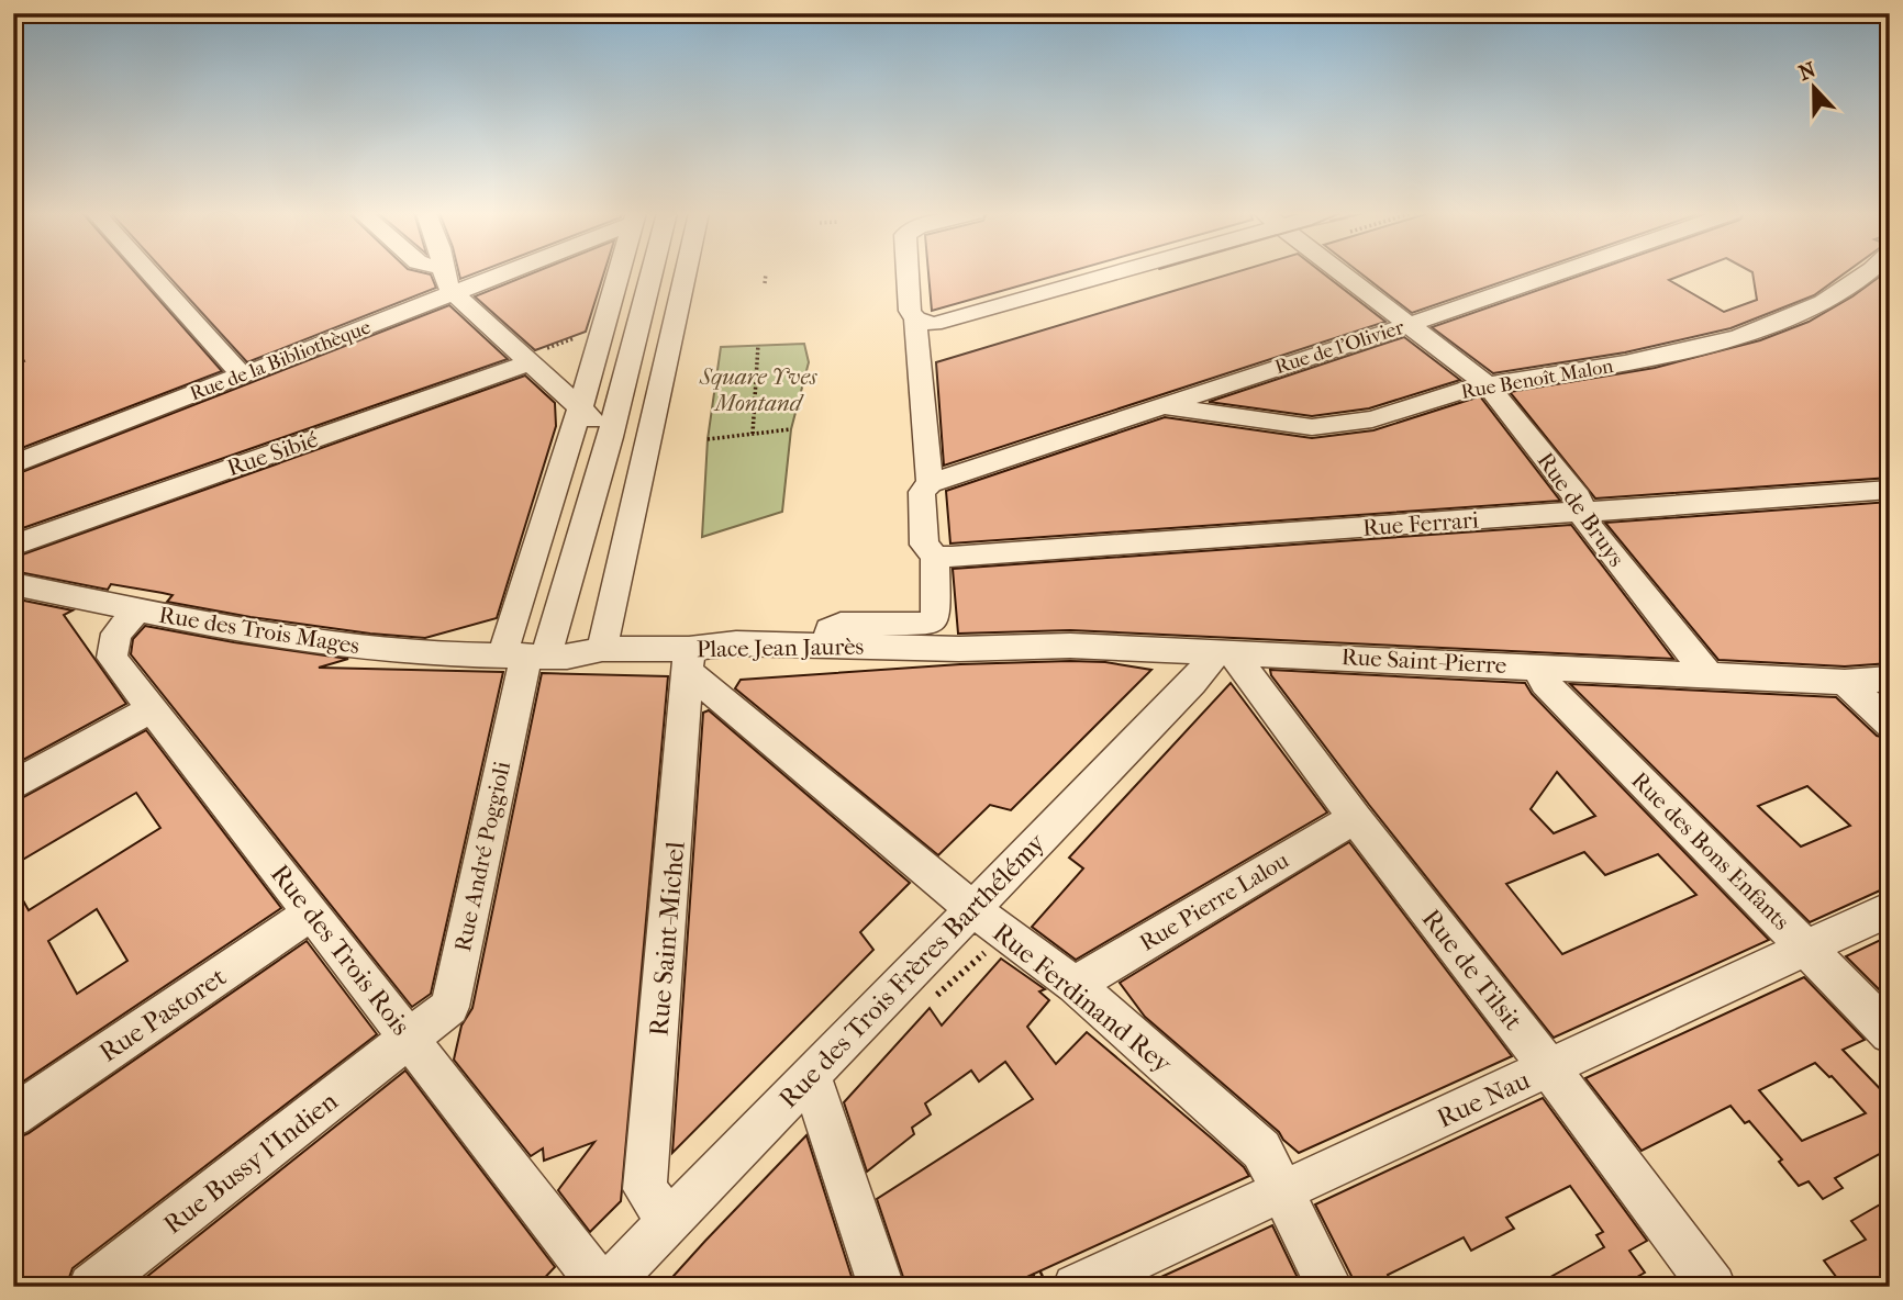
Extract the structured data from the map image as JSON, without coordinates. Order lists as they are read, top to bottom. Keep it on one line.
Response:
{"streets":{"street":["Rue de l'Olivier","Rue de la Bibliothèque","Rue Benoît Malon","Rue Sibié","Rue de Bruys","Rue Ferrari","Rue des Trois Mages","Place Jean Jaurès","Rue Saint-Pierre","Rue des Bons Enfants","Rue André Poggioli","Rue Pierre Lalou","Rue Saint-Michel","Rue des Trois Rois","Rue de Tilsit","Rue des Trois Frères Barthélémy","Rue Ferdinand Rey","Rue Pastoret","Rue Nau","Rue Bussy l'Indien"]},"crossings":[["Rue de l'Olivier","Rue Benoît Malon"],["Rue de l'Olivier","Rue de Bruys"],["Rue Benoît Malon","Rue de Bruys"],["Rue de Bruys","Rue Ferrari"],["Rue de Bruys","Rue Saint-Pierre"],["Rue des Trois Mages","Place Jean Jaurès"],["Rue des Trois Mages","Rue André Poggioli"],["Rue des Trois Mages","Rue des Trois Rois"],["Place Jean Jaurès","Rue Saint-Pierre"],["Place Jean Jaurès","Rue André Poggioli"],["Place Jean Jaurès","Rue Saint-Michel"],["Place Jean Jaurès","Rue Ferdinand Rey"],["Rue Saint-Pierre","Rue des Bons Enfants"],["Rue Saint-Pierre","Rue de Tilsit"],["Rue Saint-Pierre","Rue des Trois Frères Barthélémy"],["Rue des Bons Enfants","Rue Nau"],["Rue André Poggioli","Rue des Trois Rois"],["Rue André Poggioli","Rue Bussy l'Indien"],["Rue Pierre Lalou","Rue de Tilsit"],["Rue Pierre Lalou","Rue Ferdinand Rey"],["Rue Saint-Michel","Rue des Trois Frères Barthélémy"],["Rue Saint-Michel","Rue Ferdinand Rey"],["Rue des Trois Rois","Rue des Trois Frères Barthélémy"],["Rue des Trois Rois","Rue Pastoret"],["Rue des Trois Rois","Rue Bussy l'Indien"],["Rue de Tilsit","Rue des Trois Frères Barthélémy"],["Rue de Tilsit","Rue Nau"],["Rue des Trois Frères Barthélémy","Rue Ferdinand Rey"],["Rue Ferdinand Rey","Rue Nau"]],"parks":["Square Yves Montand"],"north":"top"}
